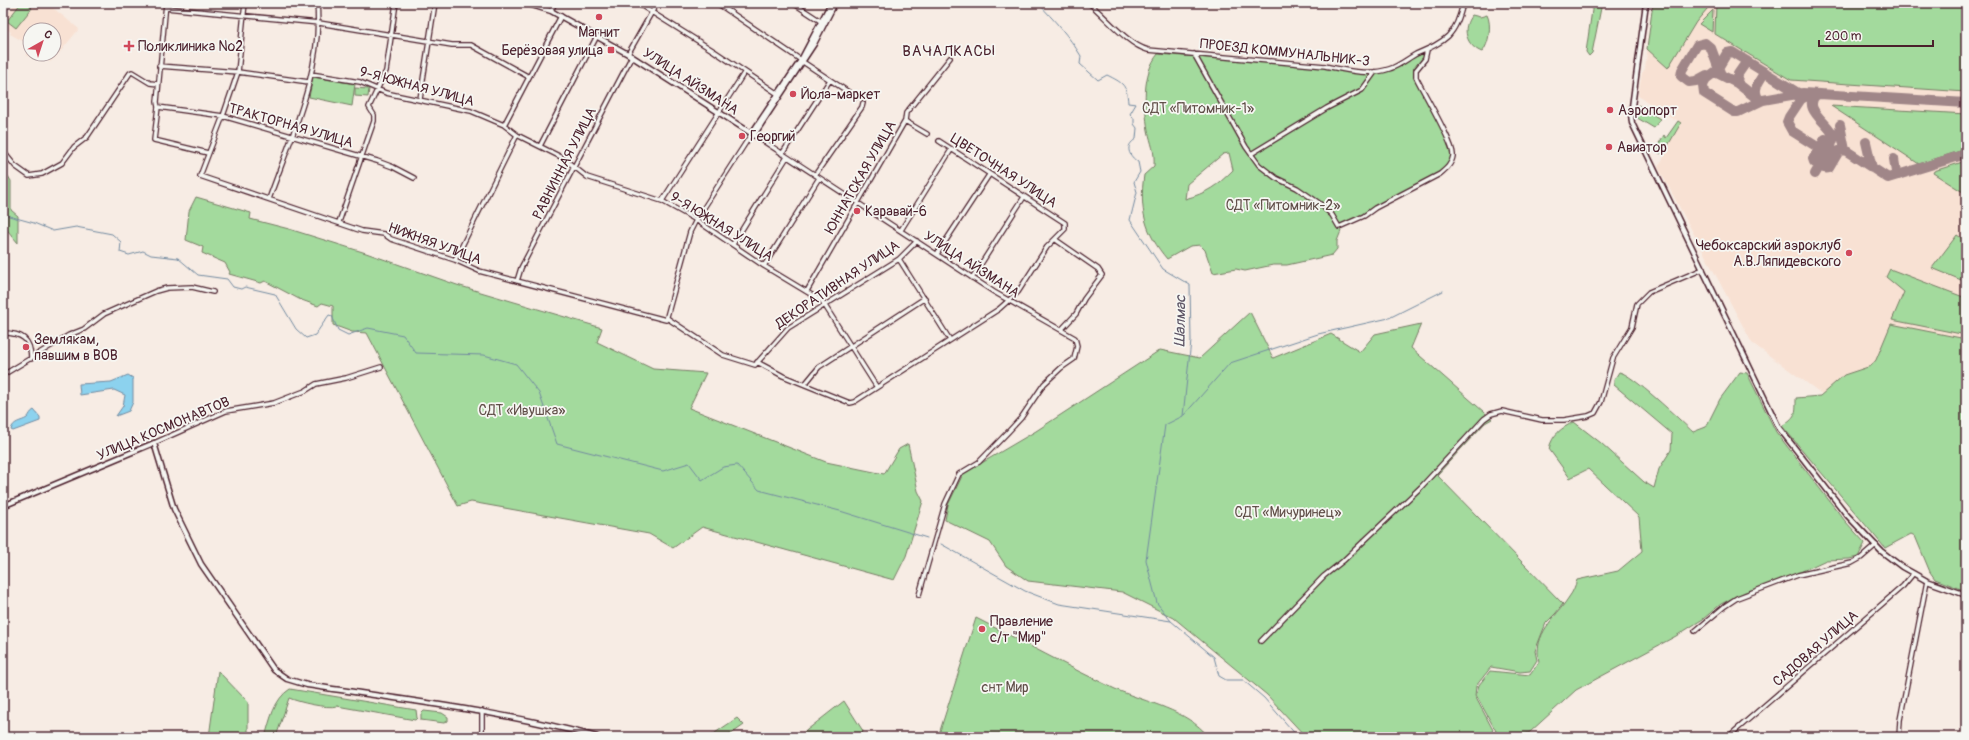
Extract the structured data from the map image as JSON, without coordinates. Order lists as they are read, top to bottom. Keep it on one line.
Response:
{"streets":{"street":["ПРОЕЗД КОММУНАЛЬНИК-3","УЛИЦА АЙЗМАНА","9-Я ЮЖНАЯ УЛИЦА","ТРАКТОРНАЯ УЛИЦА","РАВНИННАЯ УЛИЦА","ЦВЕТОЧНАЯ УЛИЦА","ЮННАТСКАЯ УЛИЦА","НИЖНЯЯ УЛИЦА","ДЕКОРАТИВНАЯ УЛИЦА","УЛИЦА КОСМОНАВТОВ","САДОВАЯ УЛИЦА"]},"crossings":[["УЛИЦА АЙЗМАНА","РАВНИННАЯ УЛИЦА"],["УЛИЦА АЙЗМАНА","ЮННАТСКАЯ УЛИЦА"],["УЛИЦА АЙЗМАНА","ДЕКОРАТИВНАЯ УЛИЦА"],["9-Я ЮЖНАЯ УЛИЦА","РАВНИННАЯ УЛИЦА"],["9-Я ЮЖНАЯ УЛИЦА","ЮННАТСКАЯ УЛИЦА"],["9-Я ЮЖНАЯ УЛИЦА","НИЖНЯЯ УЛИЦА"],["9-Я ЮЖНАЯ УЛИЦА","ДЕКОРАТИВНАЯ УЛИЦА"],["РАВНИННАЯ УЛИЦА","НИЖНЯЯ УЛИЦА"],["НИЖНЯЯ УЛИЦА","ДЕКОРАТИВНАЯ УЛИЦА"]],"districts":["ВАЧАЛКАСЫ"],"water":["Шалмас"],"parks":["СДТ «Питомник-1»","СДТ «Питомник-2»","СДТ «Ивушка»","СДТ «Мичуринец»","снт Мир"],"places":{"other":["Магнит","Йола-маркет","Аэропорт","Георгий","Авиатор","Каравай-6","Чебоксарский аэроклуб А.В.Ляпидевского","Землякам, павшим в ВОВ","Правление с/т \"Мир\""],"health":["Поликлиника №2"],"transit":["Берёзовая улица"]},"scale_bar":"200 m","north":"top right"}
